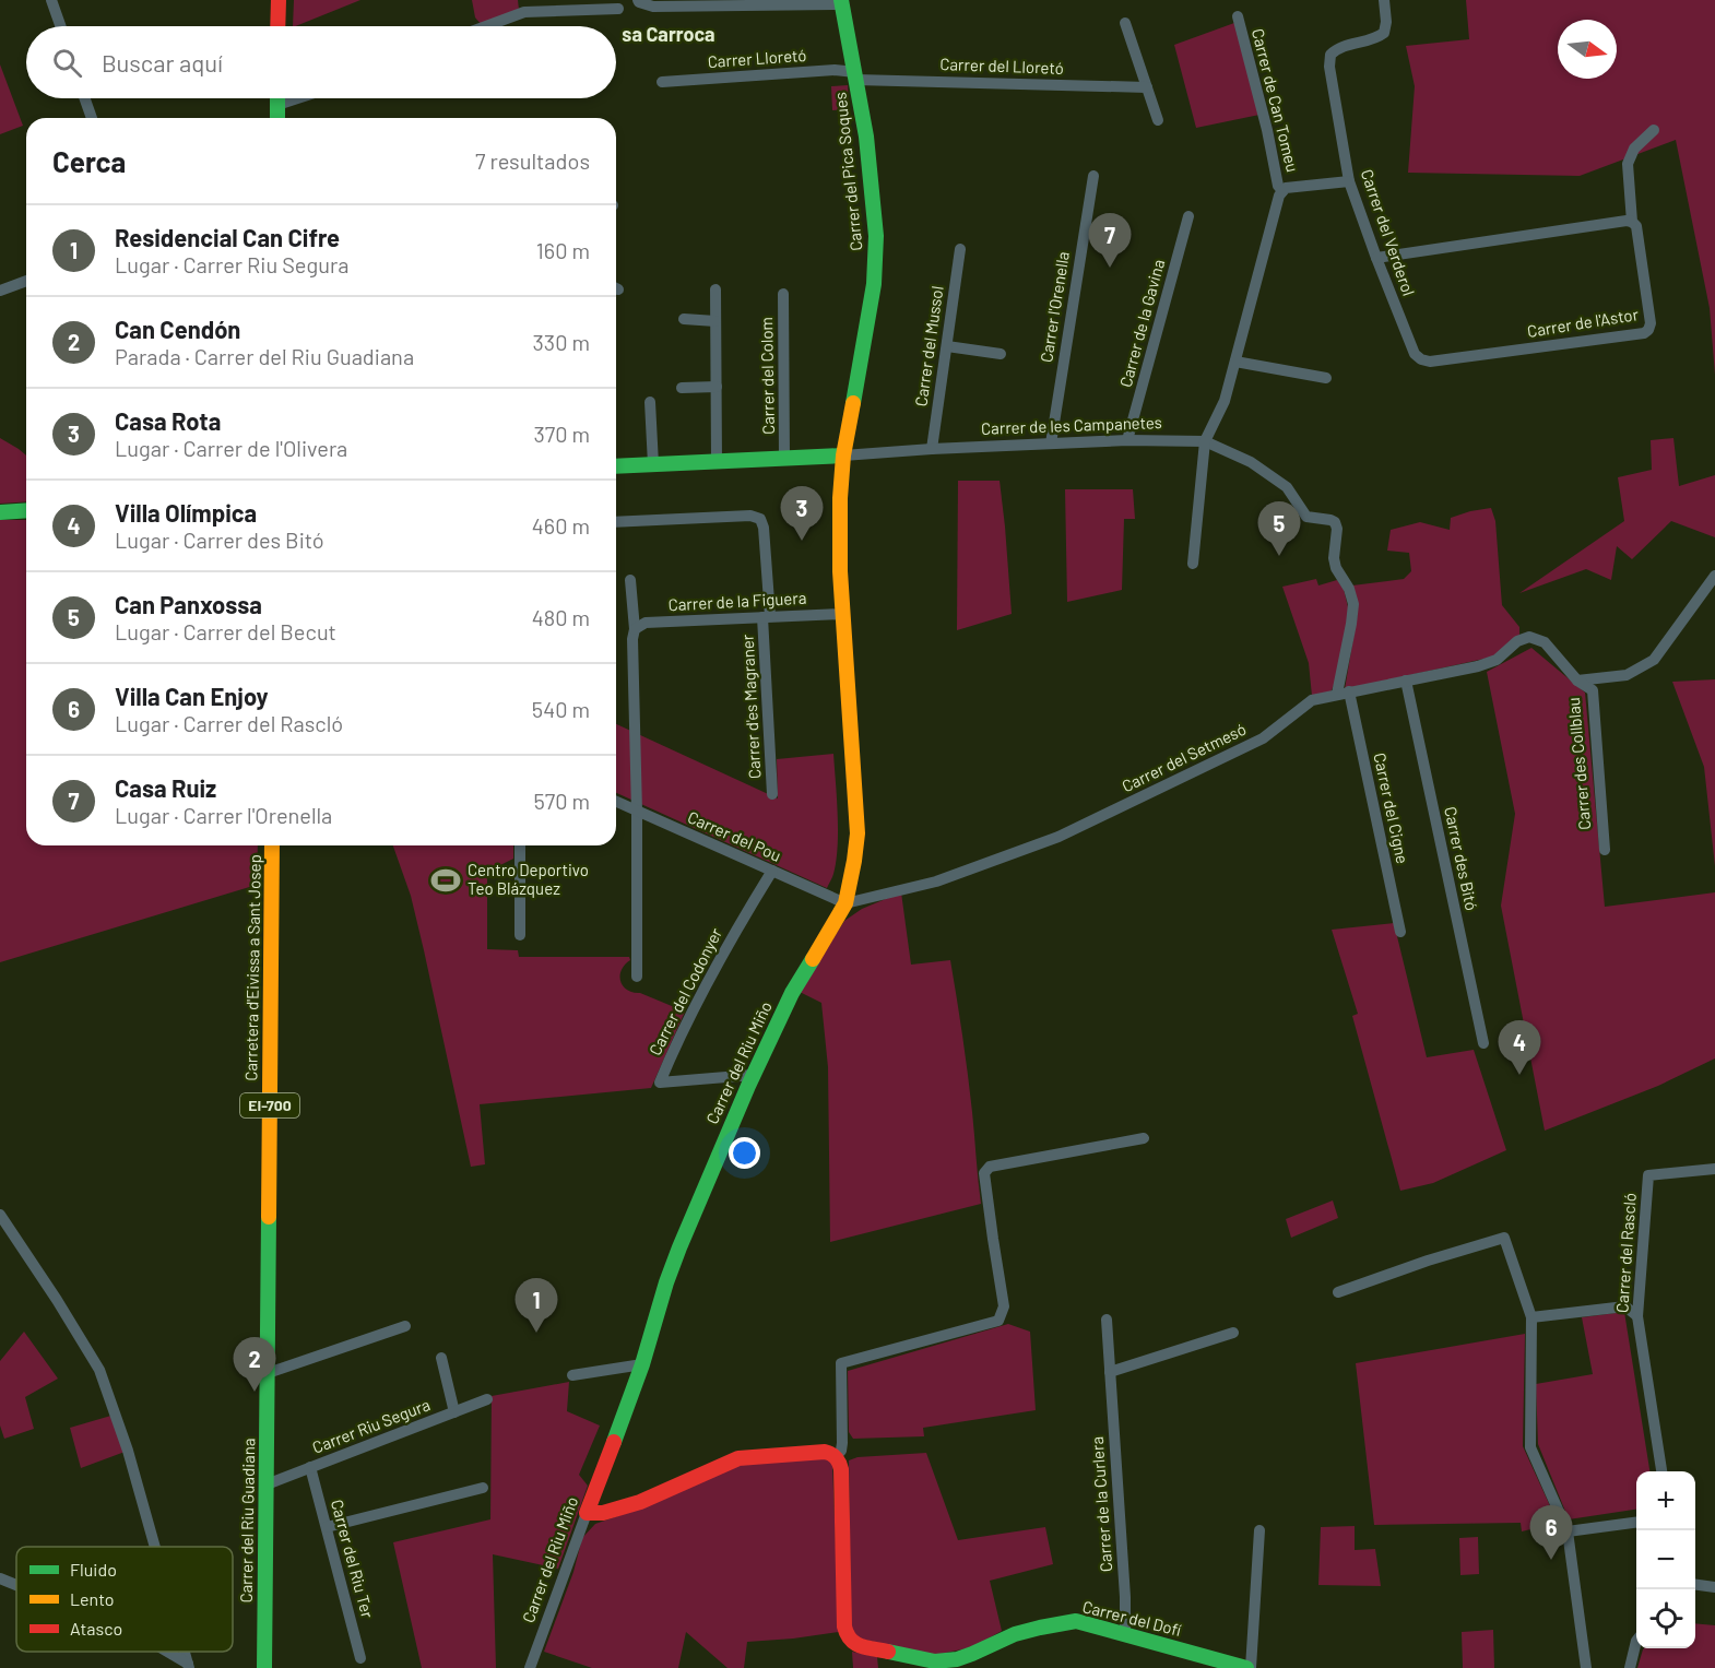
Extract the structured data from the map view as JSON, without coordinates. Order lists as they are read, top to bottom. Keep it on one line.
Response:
{"streets":{"street":["Carrer Lloretó","Carrer del Lloretó","Carrer de Can Tomeu","Carrer del Pica Soques","Carrer del Verderol","Carrer l'Orenella","Carrer de la Gavina","Carrer de l'Astor","Carrer del Mussol","Carrer del Colom","Carrer de les Campanetes","Carrer de la Figuera","Carrer d'es Magraner","Carrer del Setmesó","Carrer des Collblau","Carrer del Cigne","Carrer del Pou","Carrer des Bitó","Carretera d'Eivissa a Sant Josep","Carrer del Codonyer","Carrer del Riu Miño","EI-700","Carrer del Rascló","Carrer Riu Segura","Carrer de la Curlera","Carrer del Riu Guadiana","Carrer del Riu Ter","Carrer del Dofí"]},"crossings":[["Carrer Lloretó","Carrer del Lloretó"],["Carrer Lloretó","Carrer del Pica Soques"],["Carrer del Lloretó","Carrer del Pica Soques"],["Carrer del Pica Soques","Carrer de les Campanetes"],["Carrer del Pica Soques","Carrer del Riu Miño"],["Carrer del Verderol","Carrer de l'Astor"],["Carrer l'Orenella","Carrer de les Campanetes"],["Carrer de la Gavina","Carrer de les Campanetes"],["Carrer del Mussol","Carrer de les Campanetes"],["Carrer del Colom","Carrer de les Campanetes"],["Carrer de les Campanetes","Carrer del Riu Miño"],["Carrer de la Figuera","Carrer d'es Magraner"],["Carrer de la Figuera","Carrer del Riu Miño"],["Carrer del Setmesó","Carrer des Collblau"],["Carrer del Setmesó","Carrer del Cigne"],["Carrer del Setmesó","Carrer del Pou"],["Carrer del Setmesó","Carrer des Bitó"],["Carrer del Setmesó","Carrer del Riu Miño"],["Carrer del Pou","Carrer del Codonyer"],["Carrer del Pou","Carrer del Riu Miño"],["Carretera d'Eivissa a Sant Josep","Carrer del Riu Guadiana"],["Carrer del Codonyer","Carrer del Riu Miño"],["Carrer Riu Segura","Carrer del Riu Guadiana"],["Carrer Riu Segura","Carrer del Riu Ter"],["Carrer de la Curlera","Carrer del Dofí"]],"districts":["sa Carroca"],"places":{"sports":["Centro Deportivo Teo Blázquez"]},"legend":["Fluido","Lento","Atasco"],"north":"right","page":{"search":"Buscar aquí","heading":["Cerca","7 resultados"],"list":[{"mark":"1","name":"Residencial Can Cifre","note":"Lugar · Carrer Riu Segura","value":"160 m"},{"mark":"2","name":"Can Cendón","note":"Parada · Carrer del Riu Guadiana","value":"330 m"},{"mark":"3","name":"Casa Rota","note":"Lugar · Carrer de l'Olivera","value":"370 m"},{"mark":"4","name":"Villa Olímpica","note":"Lugar · Carrer des Bitó","value":"460 m"},{"mark":"5","name":"Can Panxossa","note":"Lugar · Carrer del Becut","value":"480 m"},{"mark":"6","name":"Villa Can Enjoy","note":"Lugar · Carrer del Rascló","value":"540 m"},{"mark":"7","name":"Casa Ruiz","note":"Lugar · Carrer l'Orenella","value":"570 m"}],"pins":["7","3","5","4","1","2","6"],"map_buttons":["+","−"]}}
